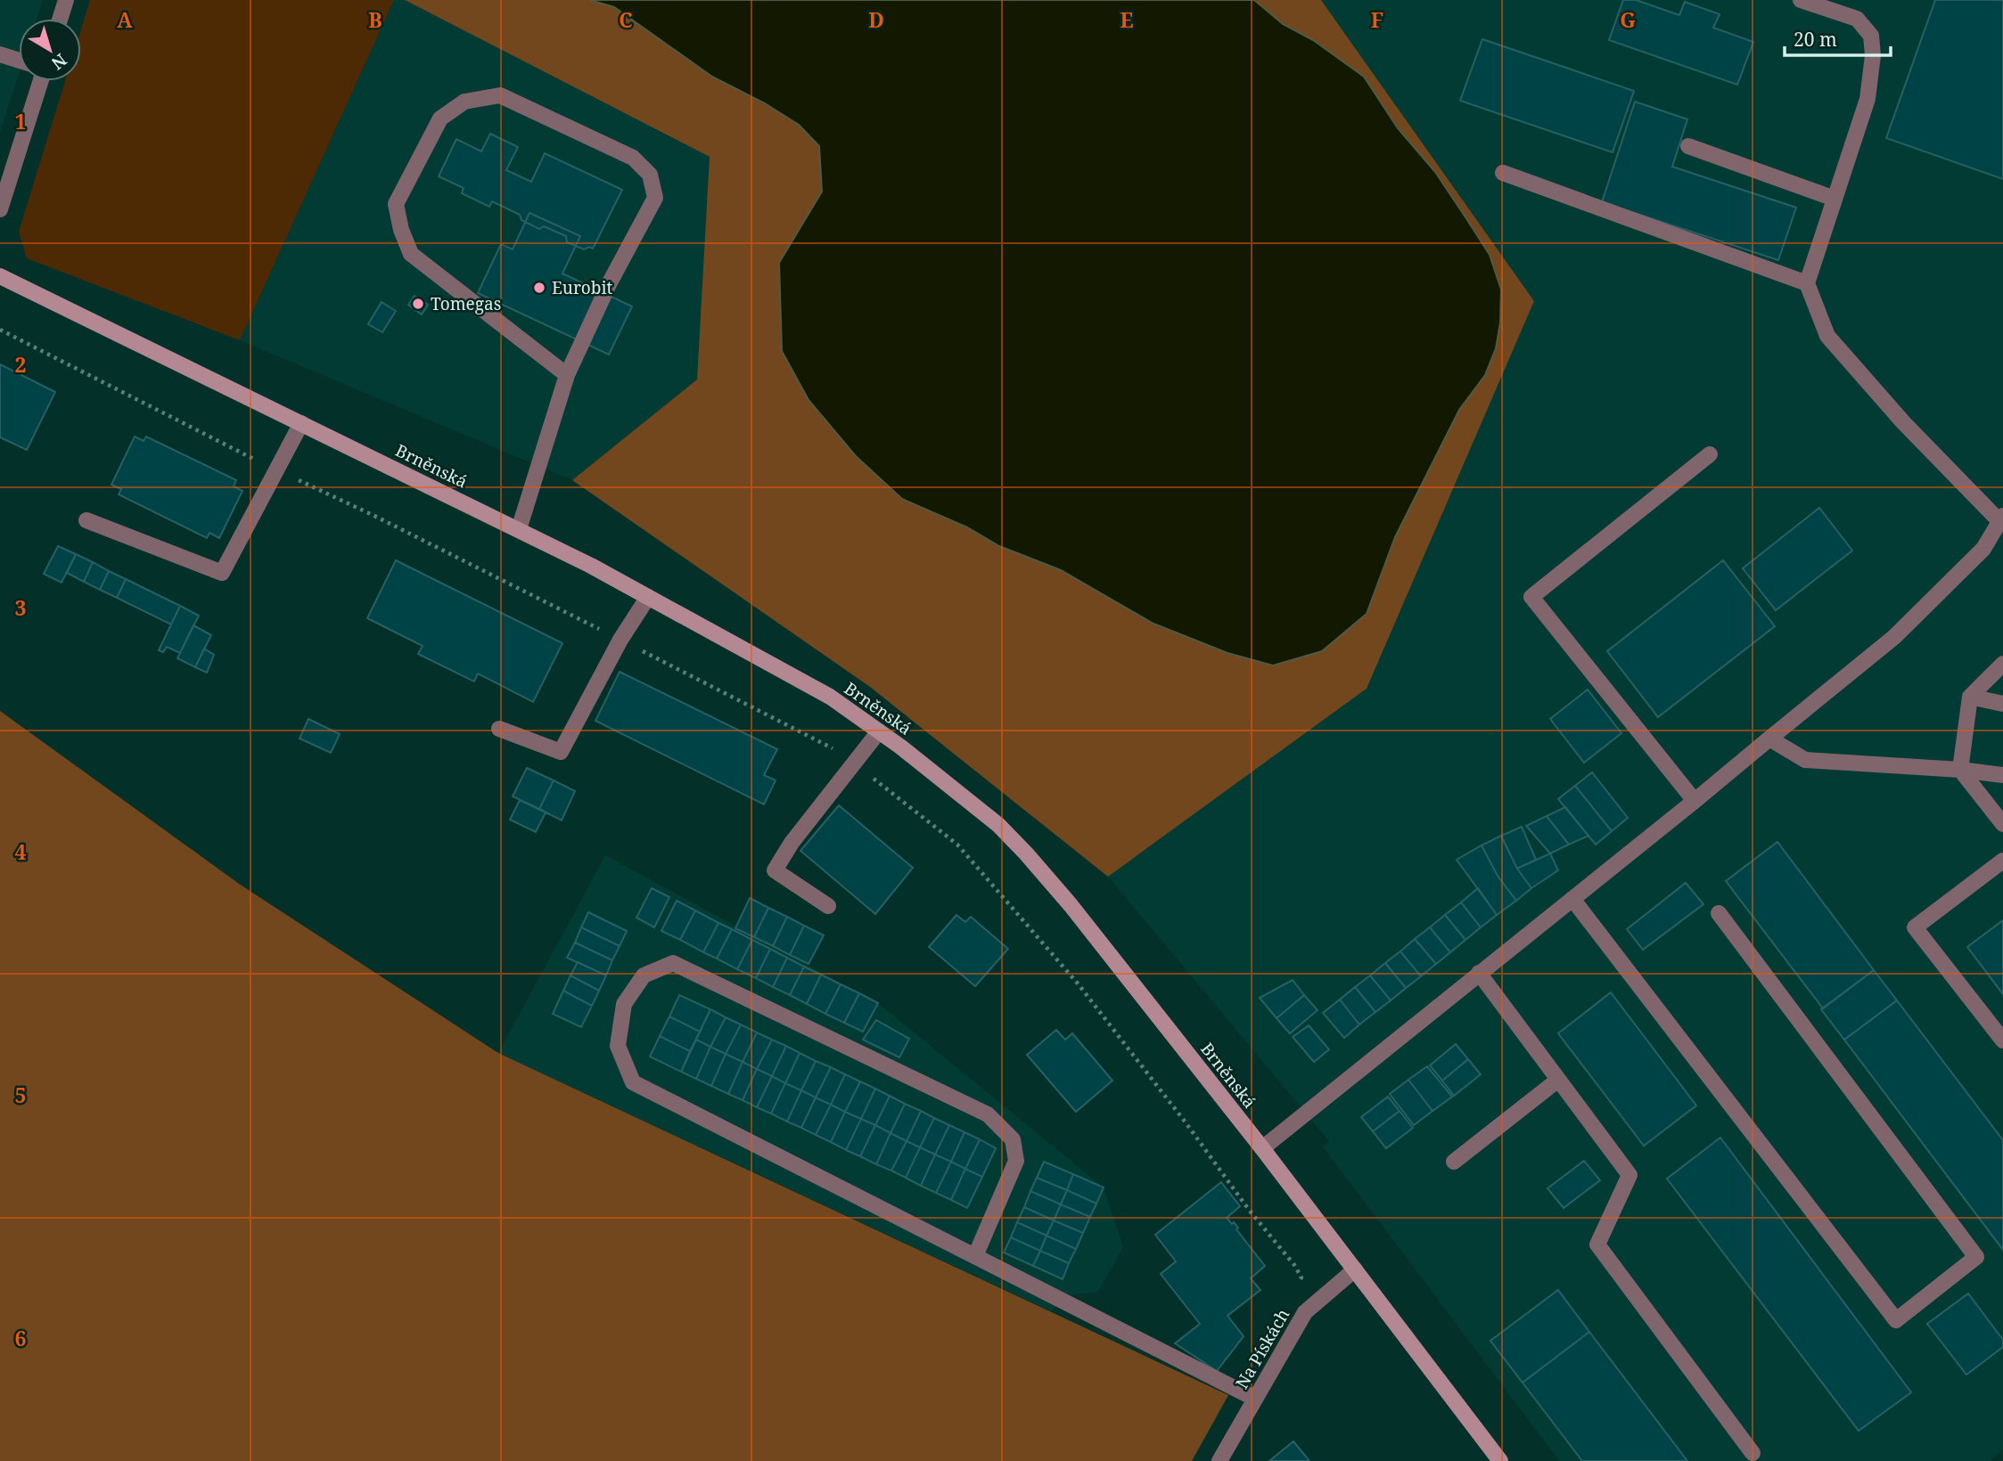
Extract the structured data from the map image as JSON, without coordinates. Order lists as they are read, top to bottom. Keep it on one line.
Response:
{"streets":{"main road":["Brněnská"],"street":["Na Pískách"]},"crossings":[["Brněnská","Na Pískách"]],"places":["Eurobit","Tomegas"],"scale_bar":"20 m","north":"bottom right","grid":{"columns":["A","B","C","D","E","F","G"],"rows":["1","2","3","4","5","6"]}}
